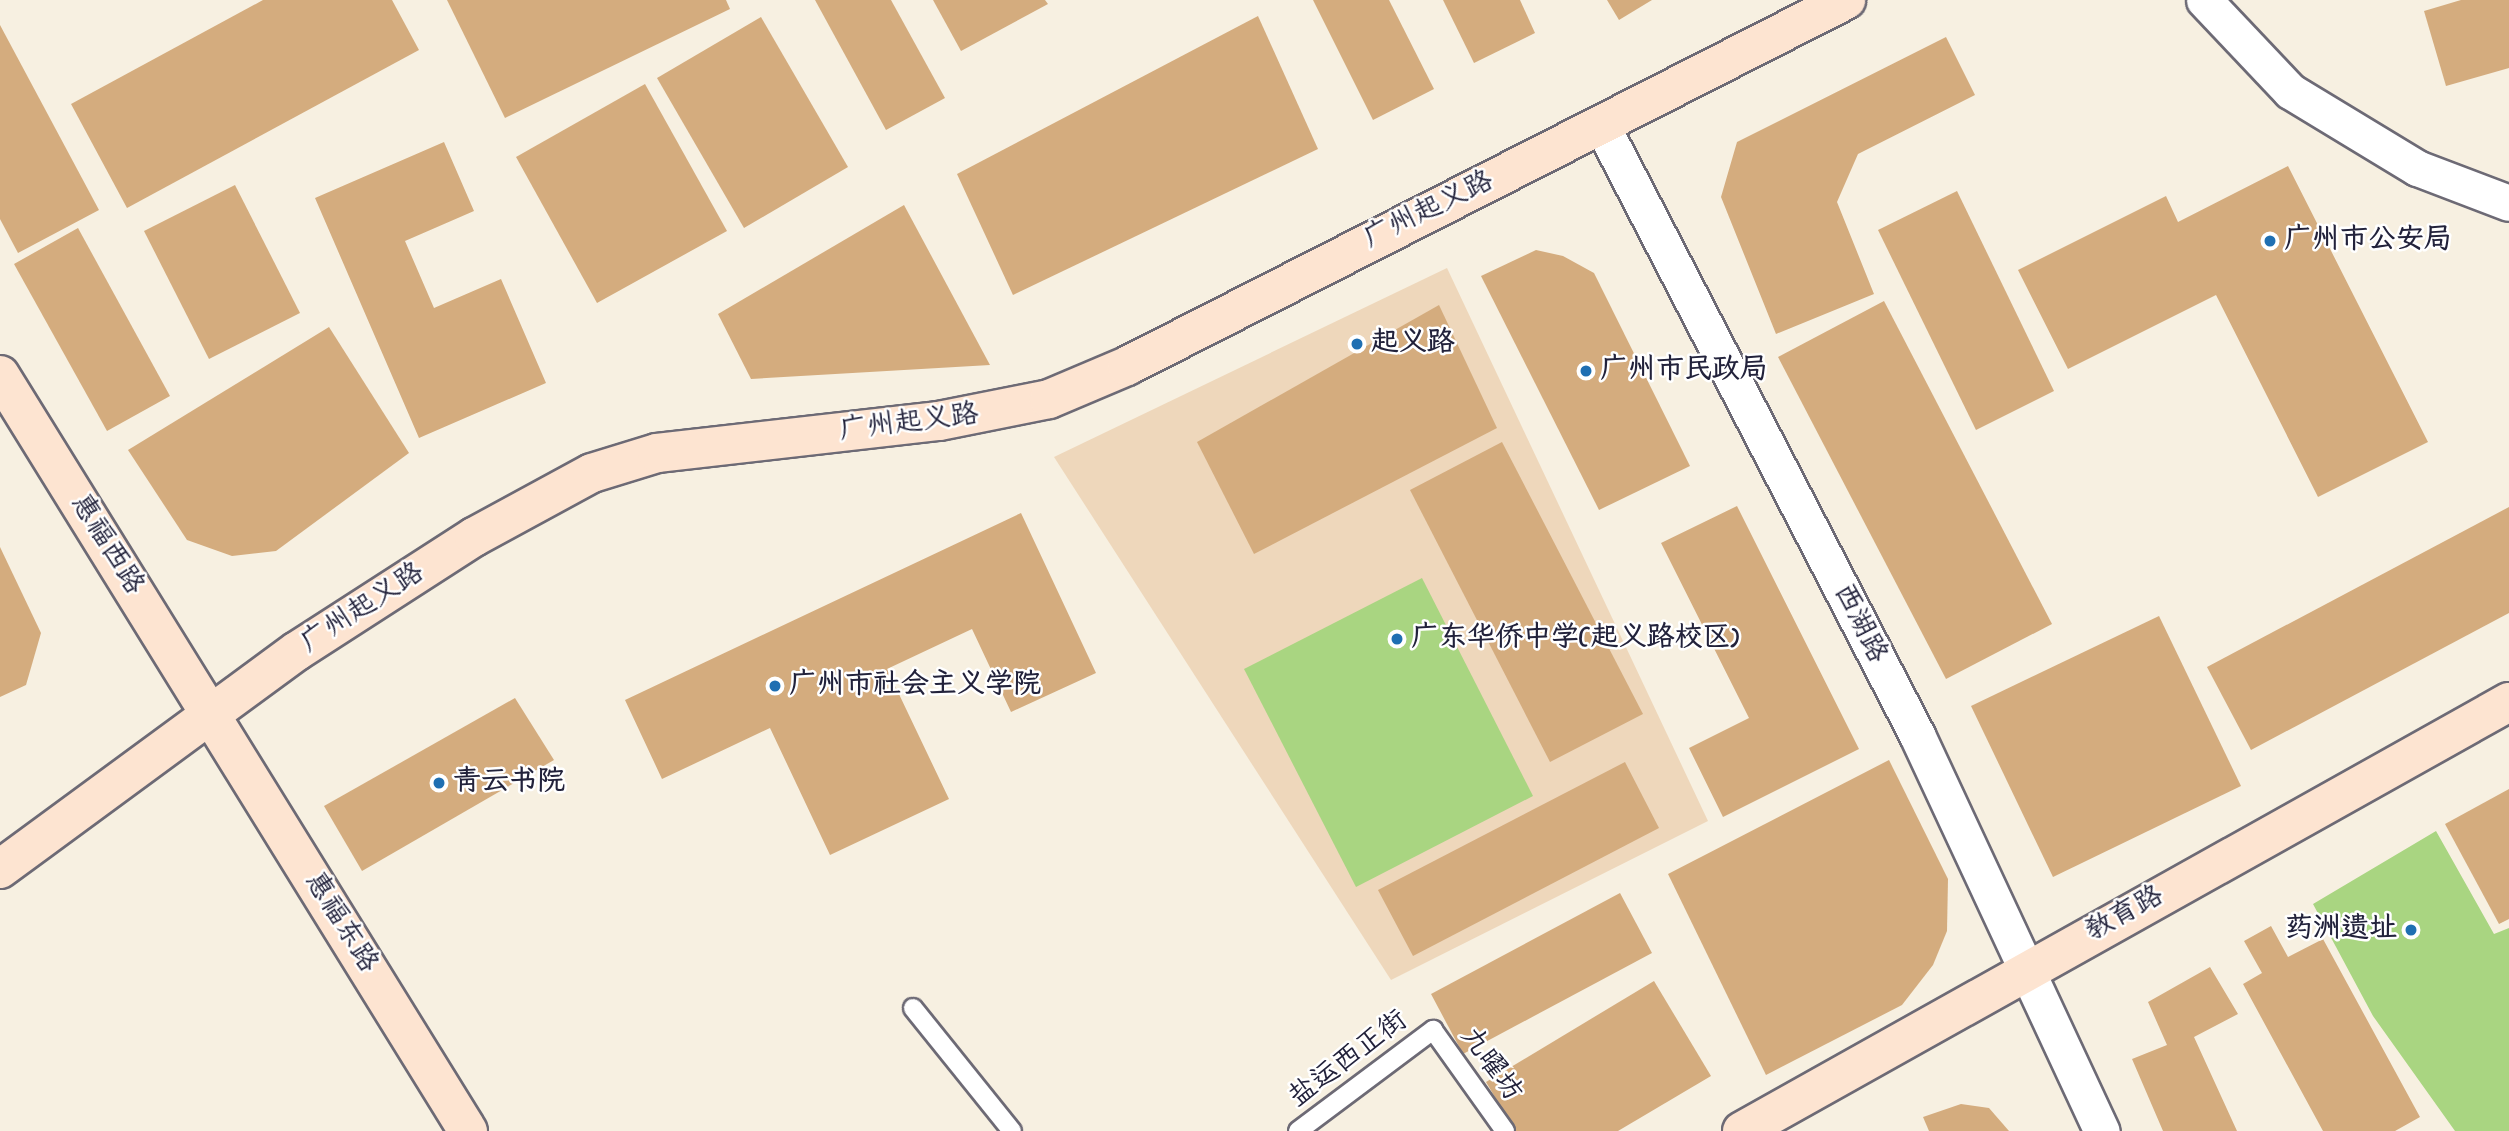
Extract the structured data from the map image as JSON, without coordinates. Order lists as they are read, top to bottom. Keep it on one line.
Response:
{"streets":{"main road":["广州起义路","惠福西路","教育路","惠福东路"],"street":["西湖路"],"lane":["盐运西正街","九曜坊"]},"crossings":[["广州起义路","惠福西路"],["广州起义路","西湖路"],["广州起义路","惠福东路"],["惠福西路","惠福东路"],["西湖路","教育路"],["盐运西正街","九曜坊"]],"places":["广州市公安局","起义路","广州市民政局","广东华侨中学(起义路校区)","广州市社会主义学院","青云书院","药洲遗址"]}
